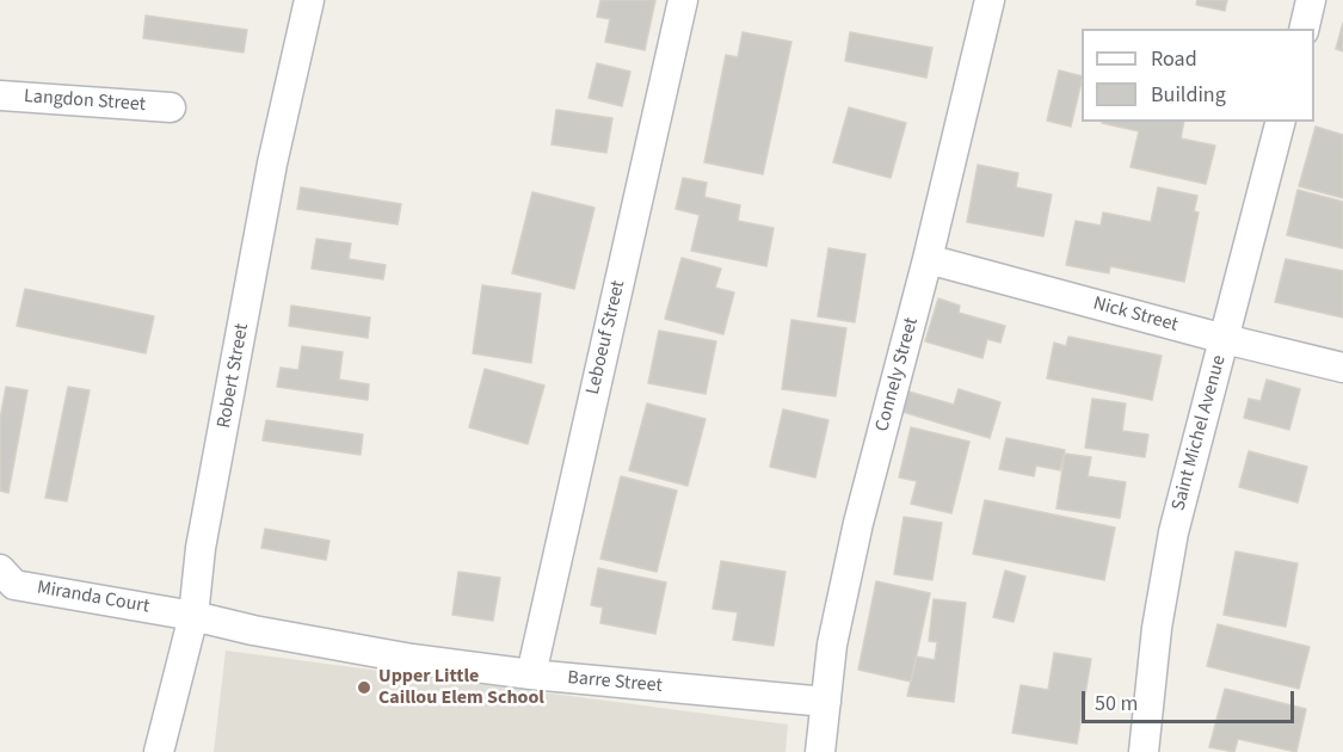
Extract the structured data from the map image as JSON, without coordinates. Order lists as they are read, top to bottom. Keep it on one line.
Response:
{"streets":{"street":["Langdon Street","Nick Street","Leboeuf Street","Connely Street","Robert Street","Saint Michel Avenue","Miranda Court","Barre Street"]},"crossings":[["Nick Street","Connely Street"],["Nick Street","Saint Michel Avenue"],["Leboeuf Street","Barre Street"],["Connely Street","Barre Street"],["Robert Street","Miranda Court"],["Robert Street","Barre Street"],["Miranda Court","Barre Street"]],"places":["Upper Little Caillou Elem School"],"legend":["Road","Building"],"scale_bar":"50 m"}
